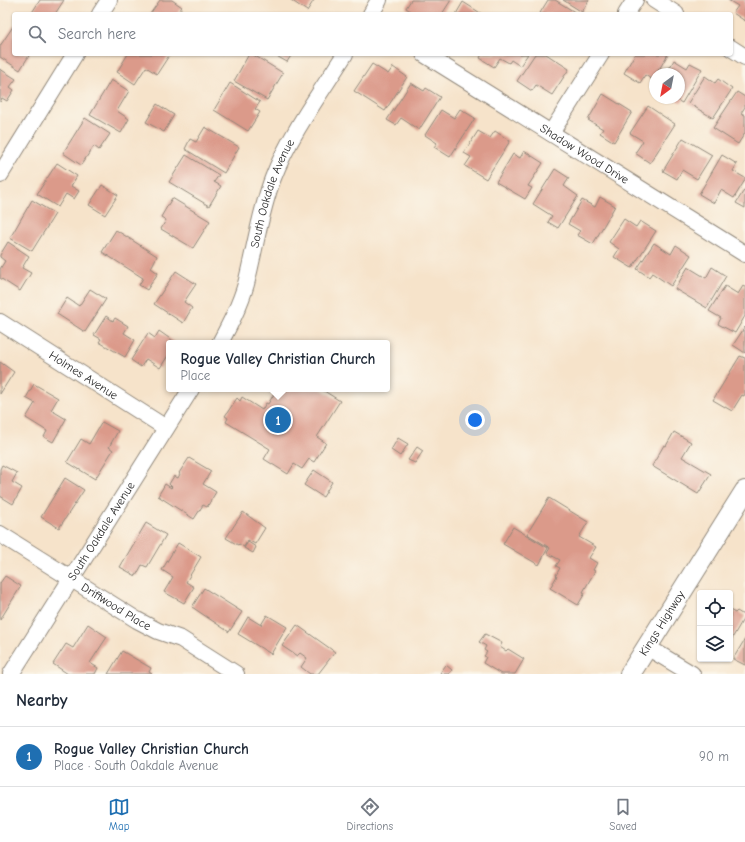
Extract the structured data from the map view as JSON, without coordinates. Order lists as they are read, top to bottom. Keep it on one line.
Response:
{"streets":{"street":["Shadow Wood Drive","South Oakdale Avenue","Holmes Avenue","Driftwood Place","Kings Highway"]},"crossings":[["South Oakdale Avenue","Holmes Avenue"],["South Oakdale Avenue","Driftwood Place"]],"north":"bottom left","page":{"search":"Search here","popup":["Rogue Valley Christian Church","Place"],"pins":"1","heading":"Nearby","list":[{"mark":"1","name":"Rogue Valley Christian Church","note":"Place · South Oakdale Avenue","value":"90 m"}],"nav":["Map","Directions","Saved"]}}
